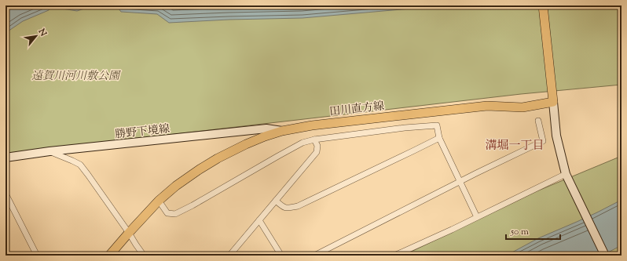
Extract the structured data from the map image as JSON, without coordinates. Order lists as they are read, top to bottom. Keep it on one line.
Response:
{"streets":{"main road":["田川直方線","勝野下境線"]},"crossings":[["田川直方線","勝野下境線"]],"districts":["溝堀一丁目"],"parks":["遠賀川河川敷公園"],"scale_bar":"50 m","north":"top right"}
